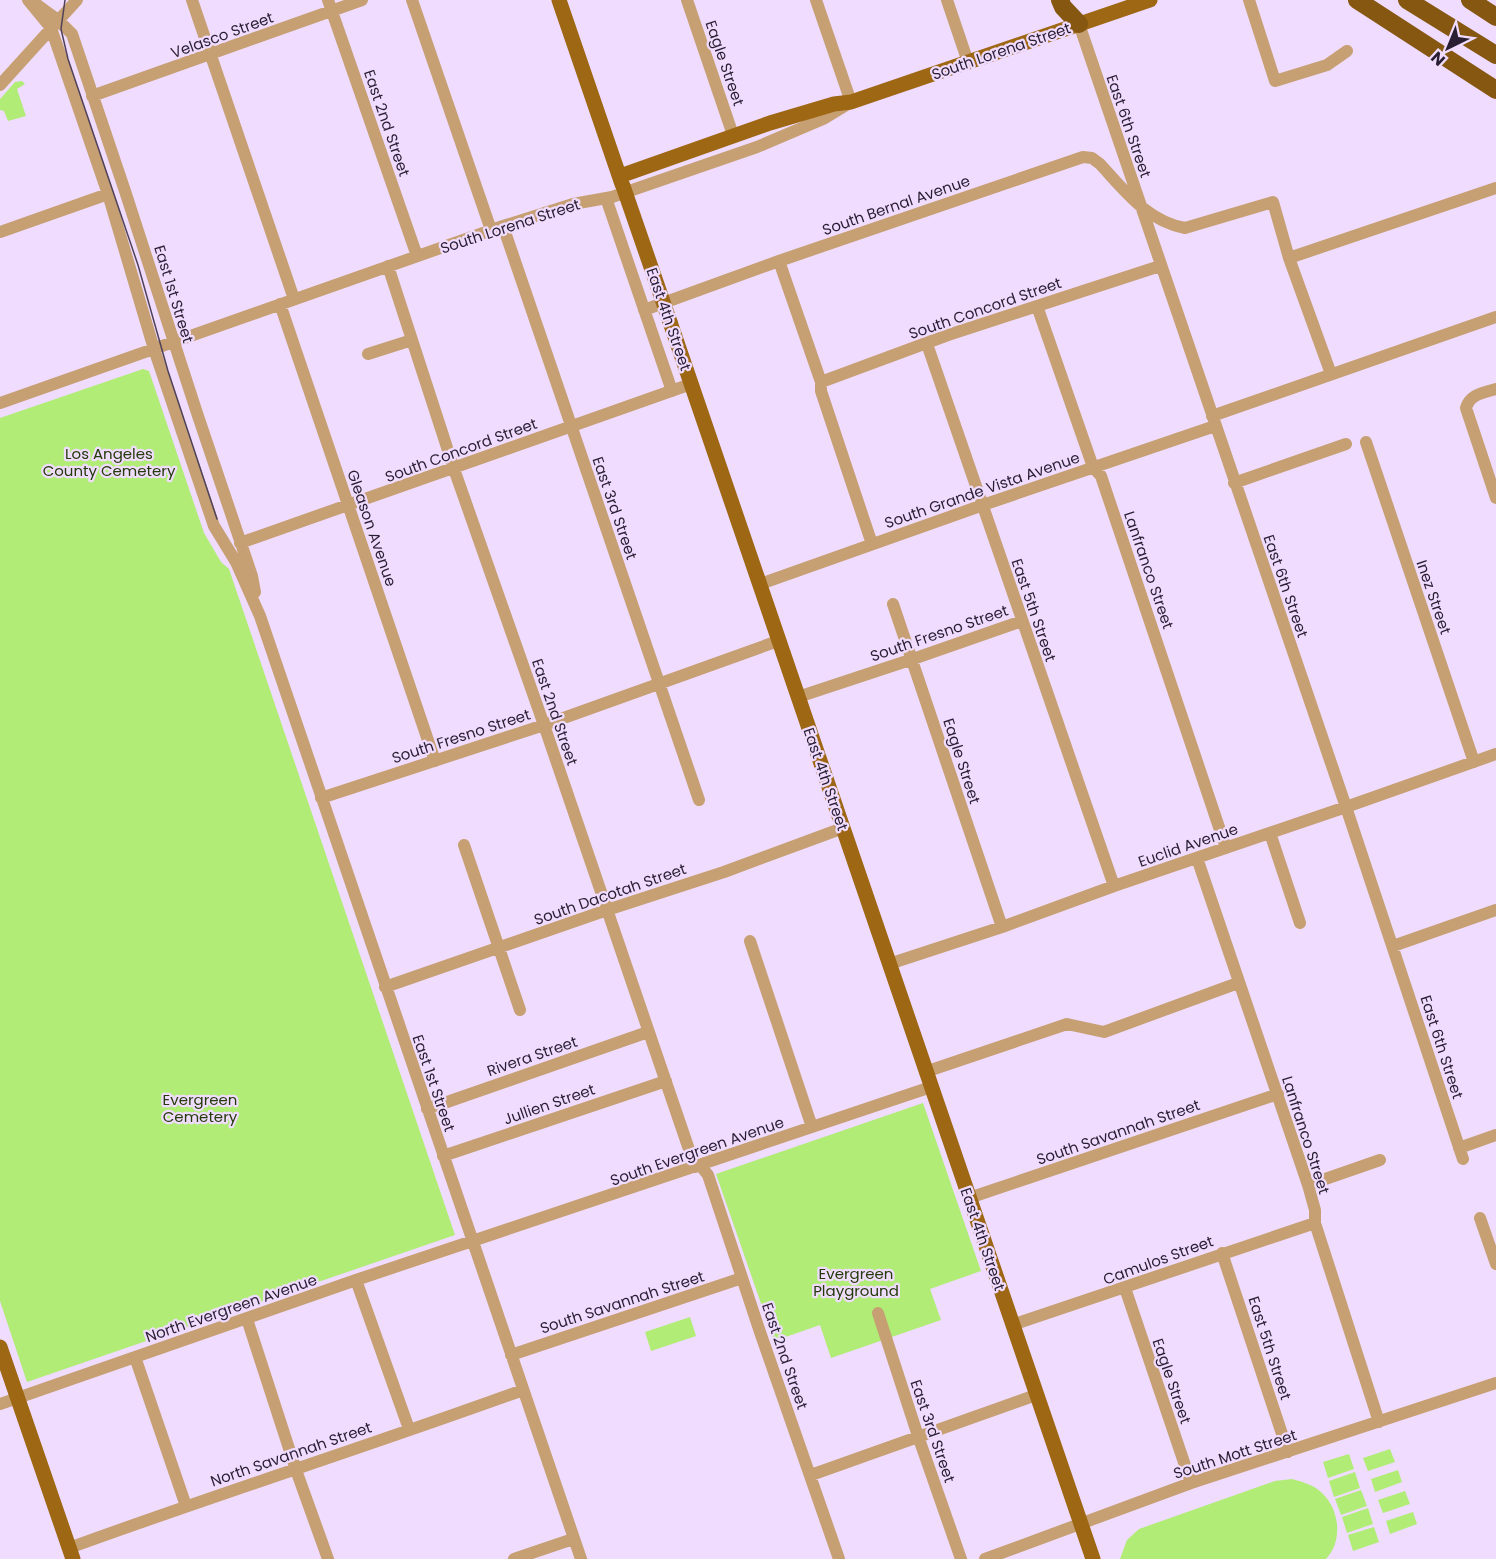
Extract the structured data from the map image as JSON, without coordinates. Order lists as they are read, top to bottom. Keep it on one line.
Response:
{"streets":{"main road":["South Lorena Street","East 4th Street"],"street":["Velasco Street","Eagle Street","East 2nd Street","East 6th Street","South Bernal Avenue","East 1st Street","South Concord Street","South Grande Vista Avenue","East 3rd Street","Gleason Avenue","Lanfranco Street","Inez Street","East 5th Street","South Fresno Street","Euclid Avenue","South Dacotah Street","Rivera Street","Jullien Street","South Savannah Street","South Evergreen Avenue","Camulos Street","North Evergreen Avenue","North Savannah Street","South Mott Street"]},"crossings":[["Velasco Street","East 2nd Street"],["Velasco Street","East 1st Street"],["South Lorena Street","Eagle Street"],["South Lorena Street","East 2nd Street"],["South Lorena Street","East 6th Street"],["South Lorena Street","East 1st Street"],["South Lorena Street","East 4th Street"],["South Lorena Street","East 3rd Street"],["South Lorena Street","Gleason Avenue"],["Eagle Street","South Fresno Street"],["Eagle Street","Euclid Avenue"],["Eagle Street","Camulos Street"],["Eagle Street","South Mott Street"],["East 2nd Street","South Concord Street"],["East 2nd Street","South Fresno Street"],["East 2nd Street","South Dacotah Street"],["East 2nd Street","Rivera Street"],["East 2nd Street","Jullien Street"],["East 2nd Street","South Savannah Street"],["East 2nd Street","South Evergreen Avenue"],["East 6th Street","South Bernal Avenue"],["East 6th Street","South Concord Street"],["East 6th Street","South Grande Vista Avenue"],["East 6th Street","Euclid Avenue"],["South Bernal Avenue","East 4th Street"],["East 1st Street","South Concord Street"],["East 1st Street","South Fresno Street"],["East 1st Street","South Dacotah Street"],["East 1st Street","Rivera Street"],["East 1st Street","Jullien Street"],["East 1st Street","South Savannah Street"],["East 1st Street","South Evergreen Avenue"],["East 1st Street","North Evergreen Avenue"],["East 1st Street","North Savannah Street"],["South Concord Street","East 4th Street"],["South Concord Street","East 3rd Street"],["South Concord Street","Gleason Avenue"],["South Concord Street","Lanfranco Street"],["South Concord Street","East 5th Street"],["East 4th Street","South Grande Vista Avenue"],["East 4th Street","South Fresno Street"],["East 4th Street","Euclid Avenue"],["East 4th Street","South Dacotah Street"],["East 4th Street","South Savannah Street"],["East 4th Street","South Evergreen Avenue"],["East 4th Street","Camulos Street"],["East 4th Street","South Mott Street"],["South Grande Vista Avenue","Lanfranco Street"],["South Grande Vista Avenue","East 5th Street"],["East 3rd Street","South Fresno Street"],["Gleason Avenue","South Fresno Street"],["Lanfranco Street","Euclid Avenue"],["Lanfranco Street","South Savannah Street"],["Lanfranco Street","Camulos Street"],["Lanfranco Street","South Mott Street"],["Inez Street","Euclid Avenue"],["East 5th Street","South Fresno Street"],["East 5th Street","Euclid Avenue"],["East 5th Street","Camulos Street"],["East 5th Street","South Mott Street"],["South Evergreen Avenue","North Evergreen Avenue"]],"parks":["Los Angeles County Cemetery","Evergreen Cemetery","Evergreen Playground"],"north":"bottom left"}
